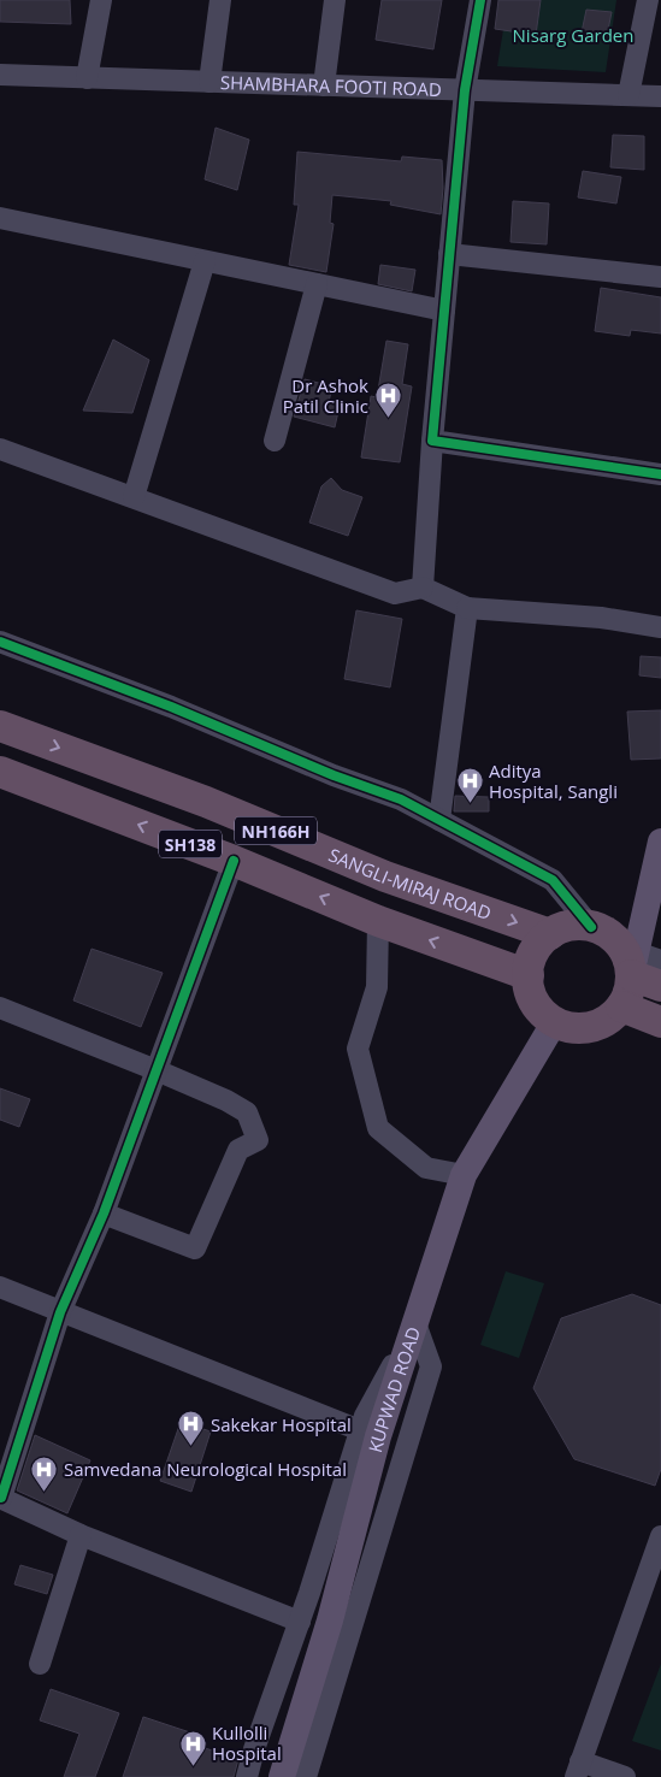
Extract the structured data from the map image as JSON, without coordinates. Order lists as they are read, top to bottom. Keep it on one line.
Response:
{"streets":{"highway":["NH166H","SH138","SANGLI-MIRAJ ROAD"],"main road":["KUPWAD ROAD"],"street":["SHAMBHARA FOOTI ROAD"]},"crossings":[["SH138","SANGLI-MIRAJ ROAD"],["SH138","KUPWAD ROAD"],["SANGLI-MIRAJ ROAD","KUPWAD ROAD"]],"parks":["Nisarg Garden"],"places":{"hospital":["Dr Ashok Patil Clinic","Aditya Hospital, Sangli","Sakekar Hospital","Samvedana Neurological Hospital","Kullolli Hospital"]}}
